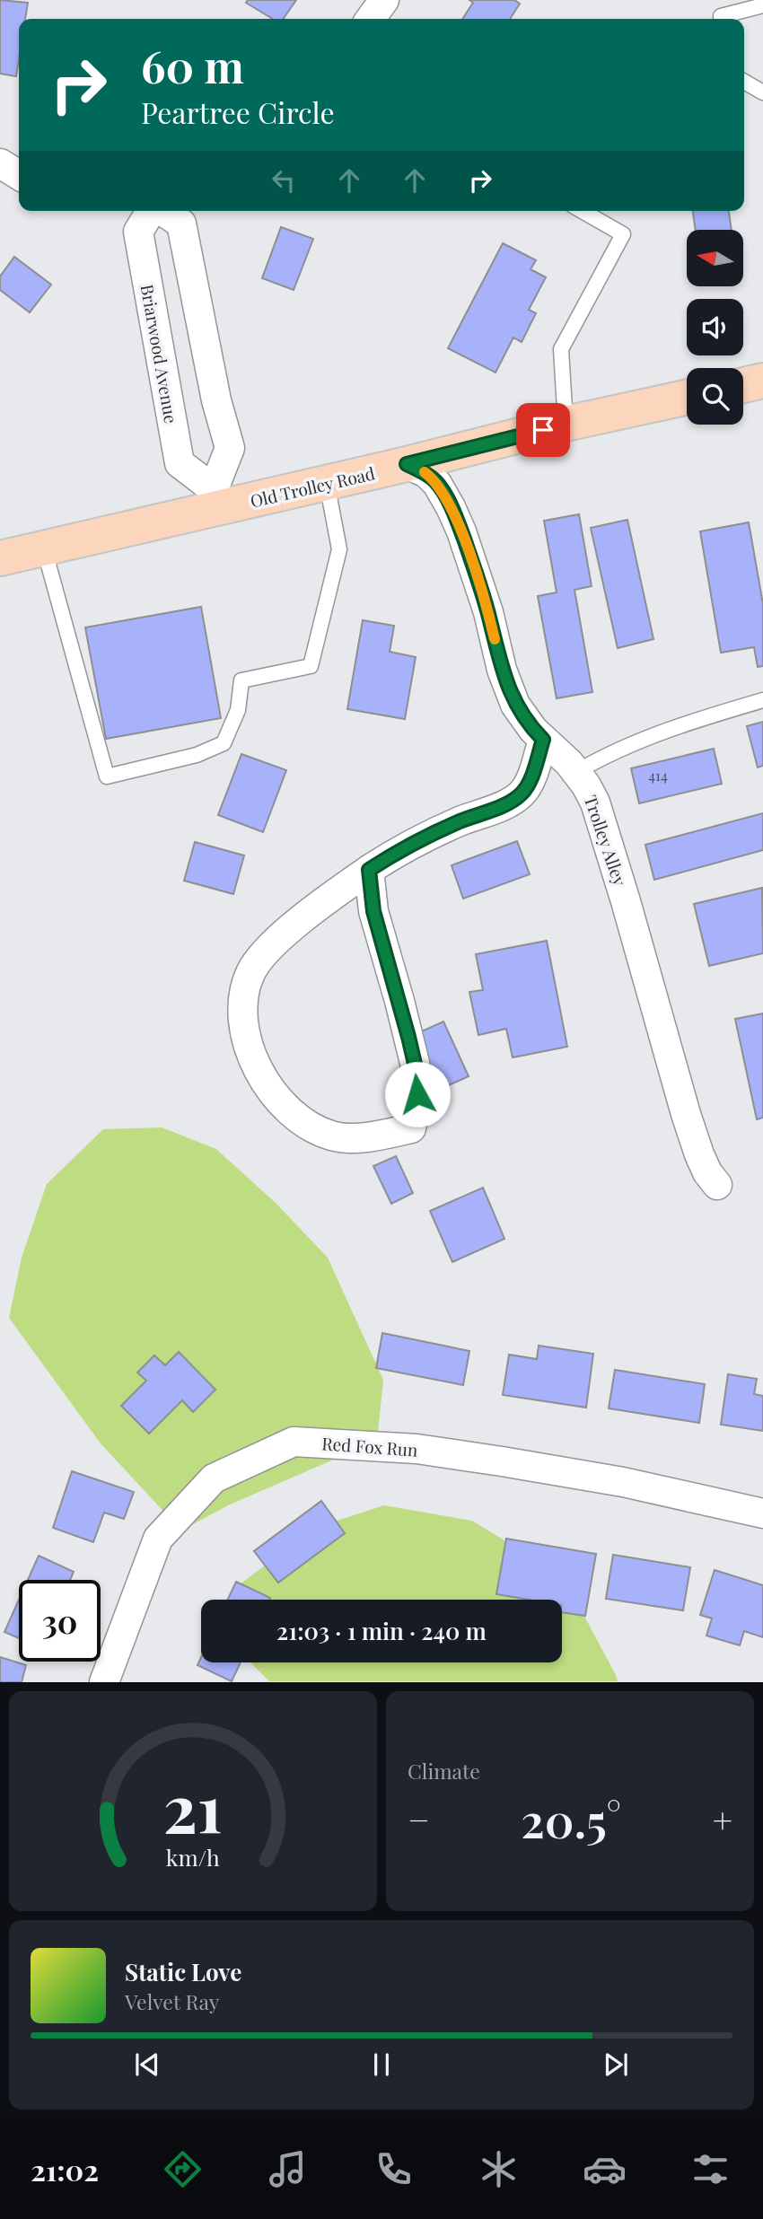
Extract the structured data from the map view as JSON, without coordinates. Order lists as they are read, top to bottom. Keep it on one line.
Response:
{"streets":{"main road":["Old Trolley Road"],"street":["Briarwood Avenue","Trolley Alley","Red Fox Run"]},"crossings":[["Briarwood Avenue","Old Trolley Road"],["Old Trolley Road","Trolley Alley"]],"house_numbers":["414"],"north":"left","page":{"turn":["60 m","Peartree Circle"],"limit":"30","trip":"21:03 · 1 min · 240 m","tile":"Climate","heat":["−","20.5°","+"],"song":["Static Love","Velvet Ray"],"tabs":"21:02","gauge":["21","km/h"]}}
